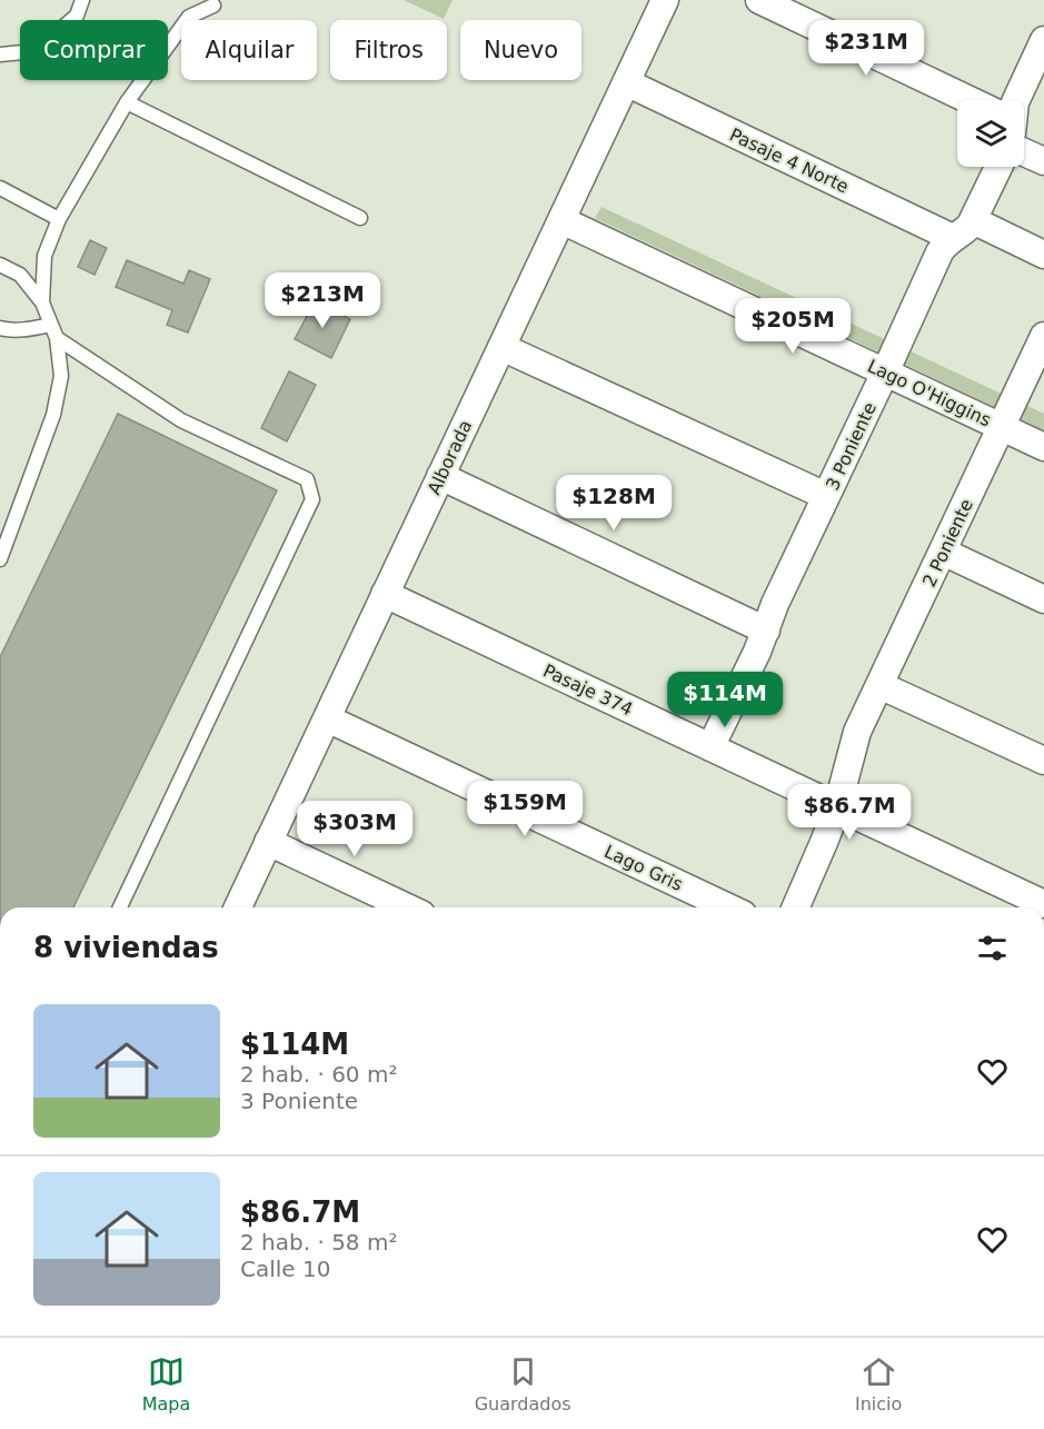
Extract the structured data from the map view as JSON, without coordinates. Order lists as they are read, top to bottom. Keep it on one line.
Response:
{"streets":{"street":["Pasaje 4 Norte","Lago O'Higgins","3 Poniente","Alborada","2 Poniente","Pasaje 374","Lago Gris"]},"crossings":[["Pasaje 4 Norte","3 Poniente"],["Pasaje 4 Norte","Alborada"],["Lago O'Higgins","3 Poniente"],["Lago O'Higgins","Alborada"],["Lago O'Higgins","2 Poniente"],["3 Poniente","Pasaje 374"],["Alborada","Pasaje 374"],["Alborada","Lago Gris"],["2 Poniente","Pasaje 374"]],"page":{"price":["$231M","$213M","$205M","$128M","$114M","$159M","$86.7M","$303M"],"chip":["Comprar","Alquilar","Filtros","Nuevo"],"heading":"8 viviendas","list":[{"name":"$114M","note":"2 hab. · 60 m² · 3 Poniente"},{"name":"$86.7M","note":"2 hab. · 58 m² · Calle 10"}],"tabs":["Mapa","Guardados","Inicio"]}}
